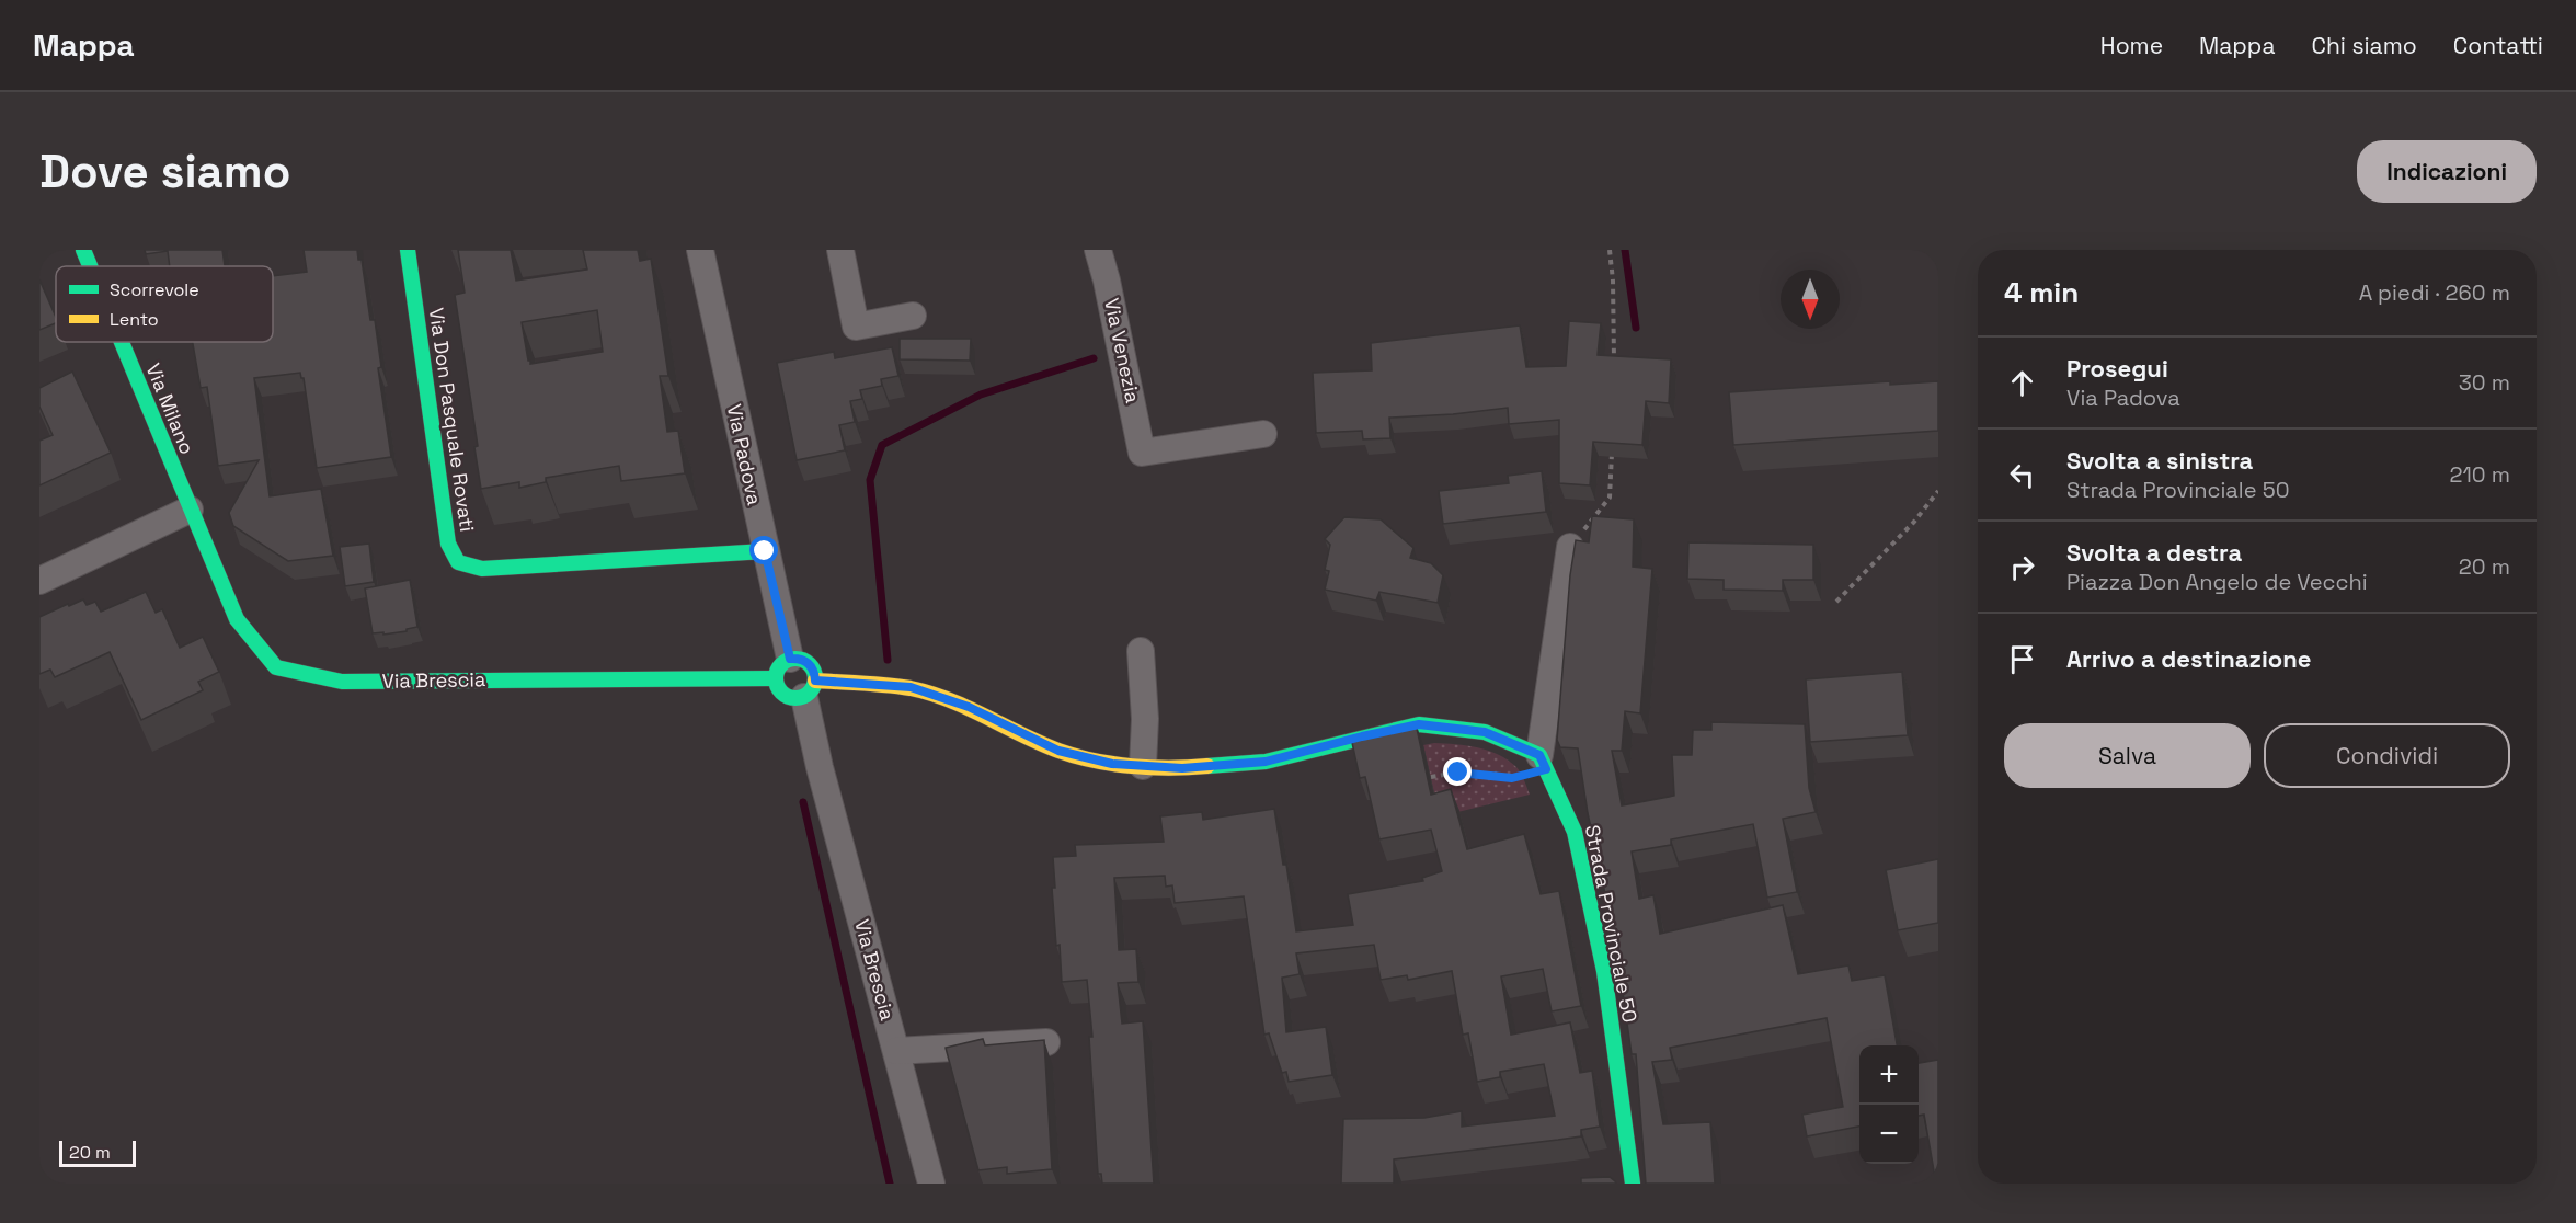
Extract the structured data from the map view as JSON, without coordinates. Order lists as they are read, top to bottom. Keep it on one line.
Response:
{"streets":{"street":["Via Venezia","Via Milano","Via Don Pasquale Rovati","Via Padova","Via Brescia","Strada Provinciale 50"]},"crossings":[["Via Milano","Via Brescia"],["Via Don Pasquale Rovati","Via Padova"],["Via Padova","Via Brescia"]],"legend":["Scorrevole","Lento"],"scale_bar":"20 m","north":"bottom","page":{"header":"Mappa","nav":["Home","Mappa","Chi siamo","Contatti"],"buttons":["Indicazioni",["Salva","Condividi"]],"title":"Dove siamo","heading":["4 min","A piedi · 260 m"],"list":[["Prosegui","Via Padova","30 m"],["Svolta a sinistra","Strada Provinciale 50","210 m"],["Svolta a destra","Piazza Don Angelo de Vecchi","20 m"],"Arrivo a destinazione"],"map_buttons":["+","−"],"scale":"20 m"}}
